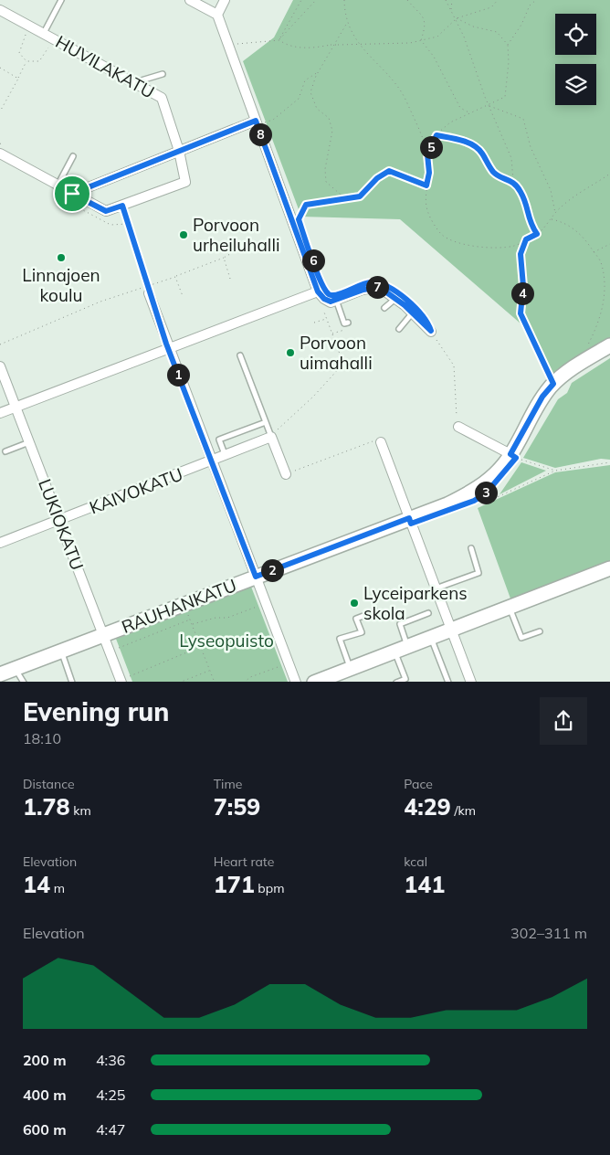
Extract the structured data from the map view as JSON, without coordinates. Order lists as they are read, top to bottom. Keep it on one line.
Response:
{"streets":{"street":["HUVILAKATU","KAIVOKATU","LUKIOKATU","RAUHANKATU"]},"crossings":[["KAIVOKATU","LUKIOKATU"],["LUKIOKATU","RAUHANKATU"]],"parks":["Lyseopuisto"],"places":["Porvoon urheiluhalli","Linnajoen koulu","Porvoon uimahalli","Lyceiparkens skola"],"page":{"pins":["8","5","6","7","4","1","3","2"],"heading":["Evening run","18:10"],"stats":[["Distance","1.78 km"],["Time","7:59"],["Pace","4:29 /km"],["Elevation","14 m"],["Heart rate","171 bpm"],["kcal","141"]],"chart":["Elevation","302–311 m"],"list":[{"name":"200 m","note":"4:36"},{"name":"400 m","note":"4:25"},{"name":"600 m","note":"4:47"}]}}
